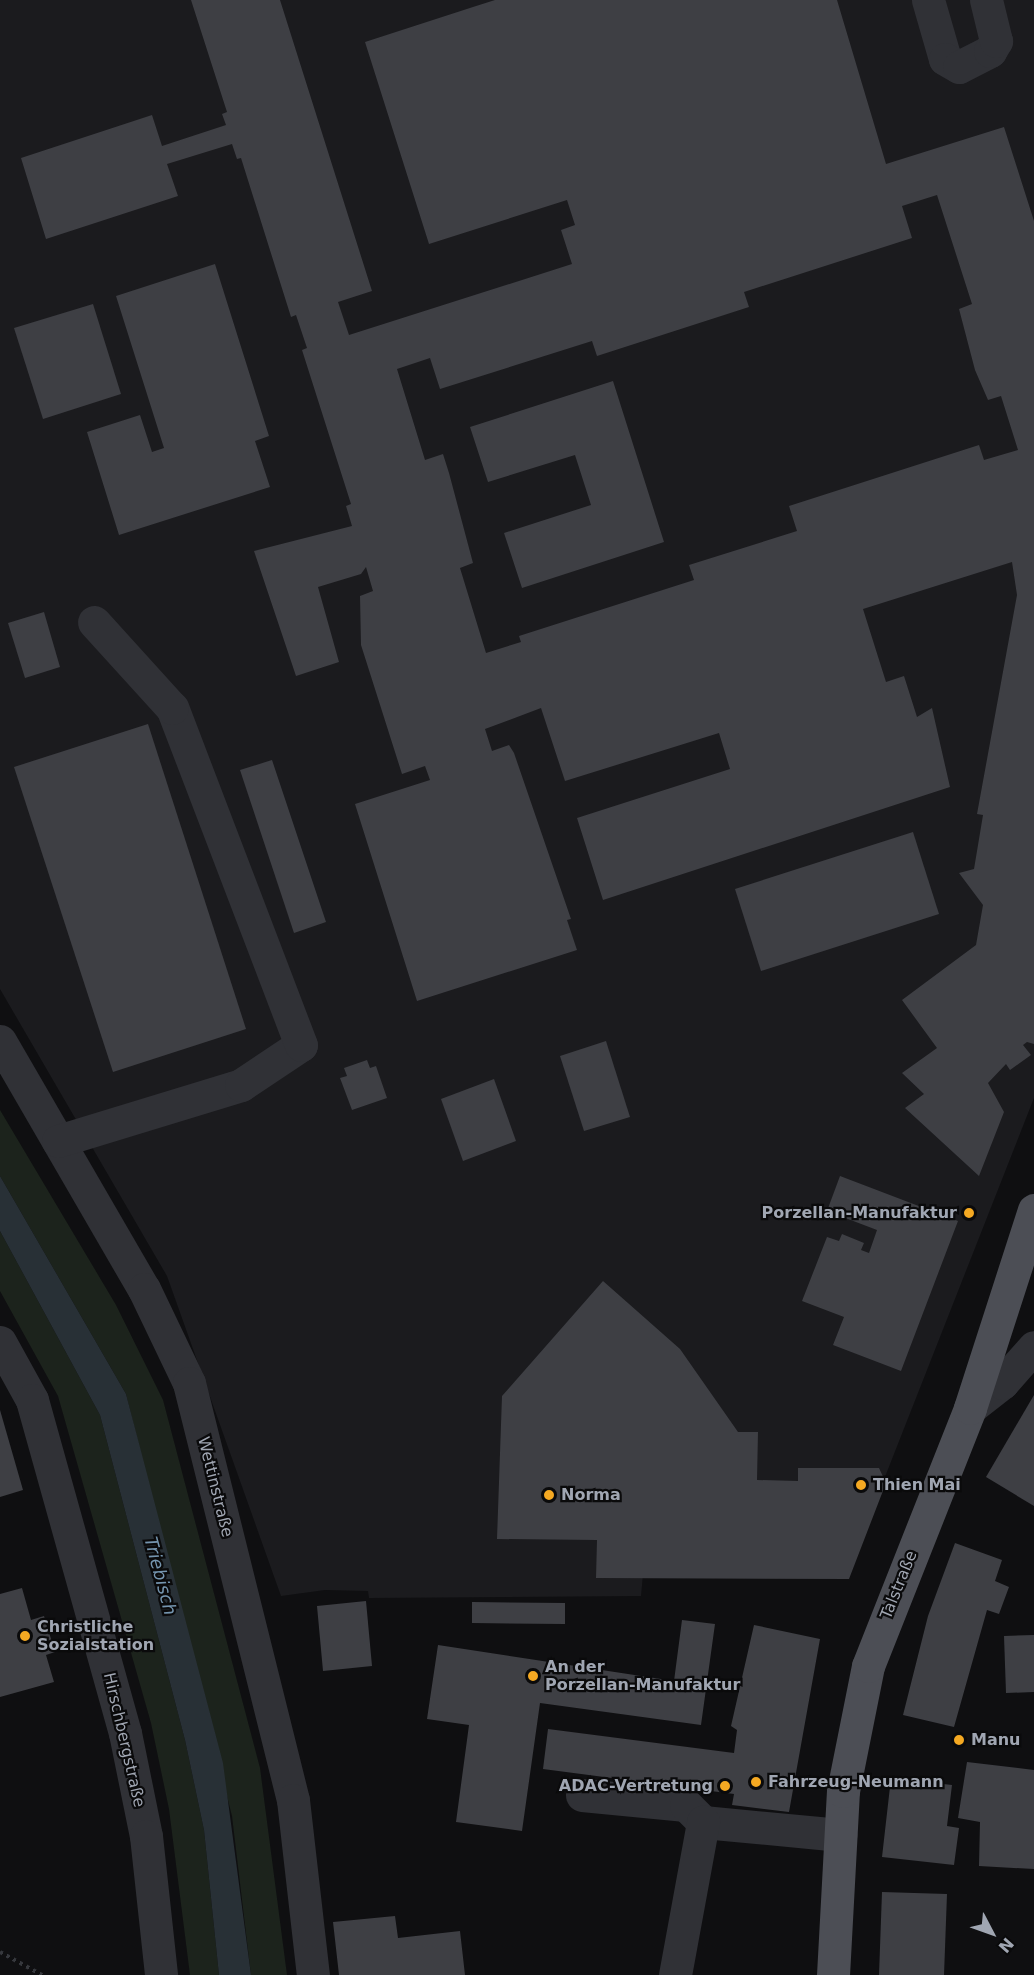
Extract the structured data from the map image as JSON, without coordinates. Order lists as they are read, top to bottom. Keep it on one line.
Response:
{"streets":{"main road":["Talstraße"],"street":["Wettinstraße","Hirschbergstraße"]},"water":["Triebisch"],"places":["Porzellan-Manufaktur","Thien Mai","Norma","Christliche Sozialstation","An der Porzellan-Manufaktur","Manu","Fahrzeug-Neumann","ADAC-Vertretung"],"north":"bottom right"}
